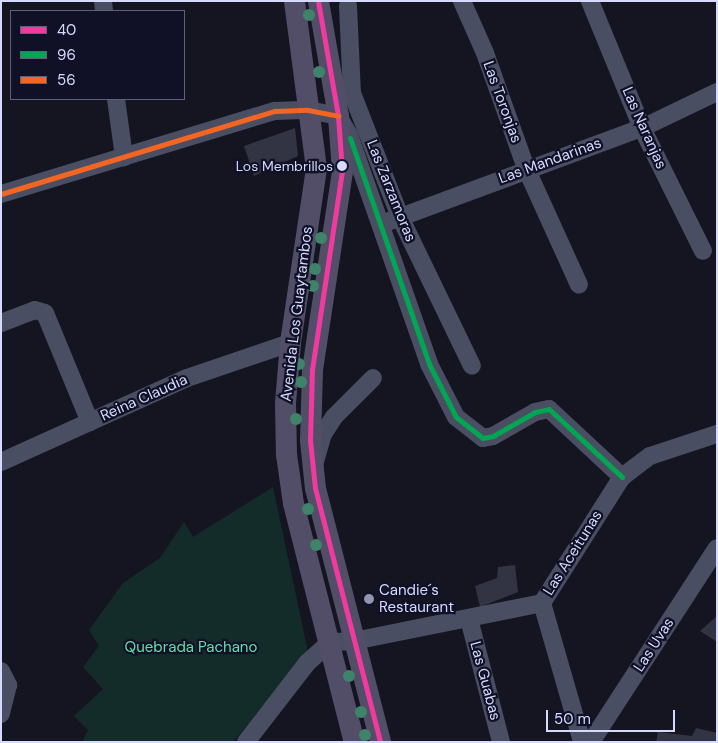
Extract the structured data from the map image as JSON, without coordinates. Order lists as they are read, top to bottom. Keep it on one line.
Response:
{"streets":{"main road":["Avenida Los Guaytambos"],"street":["Las Toronjas","Las Naranjas","Las Mandarinas","Las Zarzamoras","Reina Claudia","Las Aceitunas","Las Uvas","Las Guabas"]},"crossings":[["Las Toronjas","Las Mandarinas"],["Las Naranjas","Las Mandarinas"],["Las Mandarinas","Las Zarzamoras"],["Las Zarzamoras","Avenida Los Guaytambos"],["Las Zarzamoras","Las Aceitunas"],["Avenida Los Guaytambos","Reina Claudia"],["Avenida Los Guaytambos","Las Aceitunas"],["Las Aceitunas","Las Guabas"]],"parks":["Quebrada Pachano"],"places":["Los Membrillos","Candie´s Restaurant"],"lines":["transit line 40","transit line 56","transit line 96"],"legend":["40","96","56"],"scale_bar":"50 m"}
